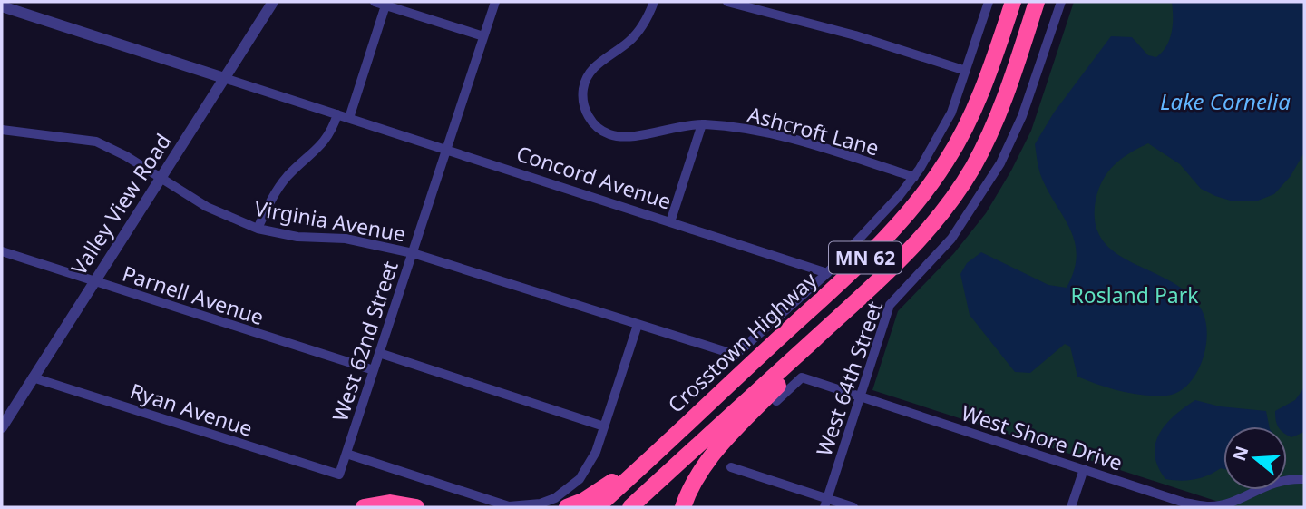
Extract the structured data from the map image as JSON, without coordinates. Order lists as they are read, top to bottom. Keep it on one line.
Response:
{"streets":{"highway":["MN 62","Crosstown Highway"],"street":["Ashcroft Lane","Concord Avenue","Valley View Road","Virginia Avenue","Parnell Avenue","West 62nd Street","West 64th Street","Ryan Avenue","West Shore Drive"]},"crossings":[["Concord Avenue","Virginia Avenue"],["Concord Avenue","West 62nd Street"],["Valley View Road","Virginia Avenue"],["Valley View Road","Parnell Avenue"],["Valley View Road","Ryan Avenue"],["Virginia Avenue","West 62nd Street"],["Parnell Avenue","West 62nd Street"],["West 62nd Street","Ryan Avenue"],["West 64th Street","West Shore Drive"]],"water":["Lake Cornelia"],"parks":["Rosland Park"],"north":"left"}
